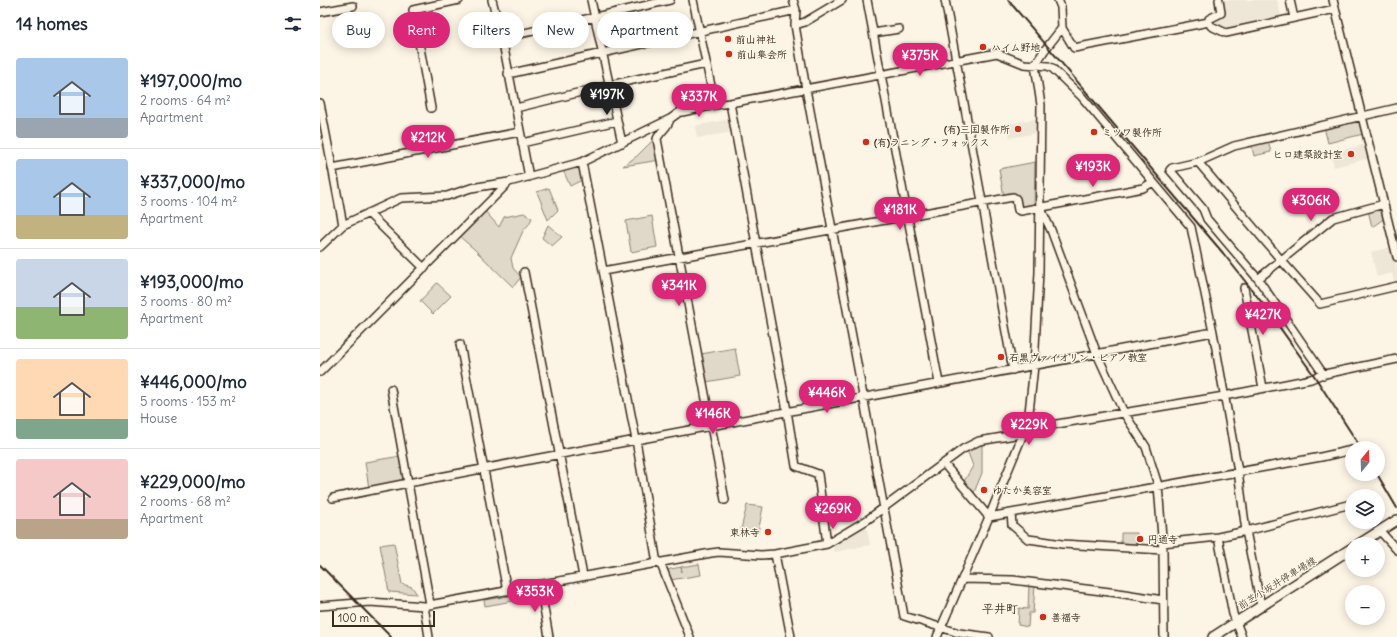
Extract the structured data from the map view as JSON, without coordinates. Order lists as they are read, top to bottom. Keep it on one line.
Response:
{"streets":{"main road":["前芝小坂井停車場線"]},"districts":["平井町"],"places":["前山神社","ハイム野地","前山集会所","(有)三国製作所","ミツワ製作所","(有)ラニング・フォックス","ヒロ建築設計室","石黒ヴァイオリン・ピアノ教室","ゆたか美容室","東林寺","円通寺","善福寺"],"scale_bar":"100 m","north":"top","page":{"heading":"14 homes","chip":["Buy","Rent","Filters","New","Apartment"],"price":["¥375K","¥197K","¥337K","¥212K","¥193K","¥306K","¥181K","¥341K","¥427K","¥446K","¥146K","¥229K","¥269K","¥353K"],"list":[{"name":"¥197,000/mo","note":"2 rooms · 64 m² · Apartment"},{"name":"¥337,000/mo","note":"3 rooms · 104 m² · Apartment"},{"name":"¥193,000/mo","note":"3 rooms · 80 m² · Apartment"},{"name":"¥446,000/mo","note":"5 rooms · 153 m² · House"},{"name":"¥229,000/mo","note":"2 rooms · 68 m² · Apartment"}],"map_buttons":["+","−"],"scale":"100 m"}}
